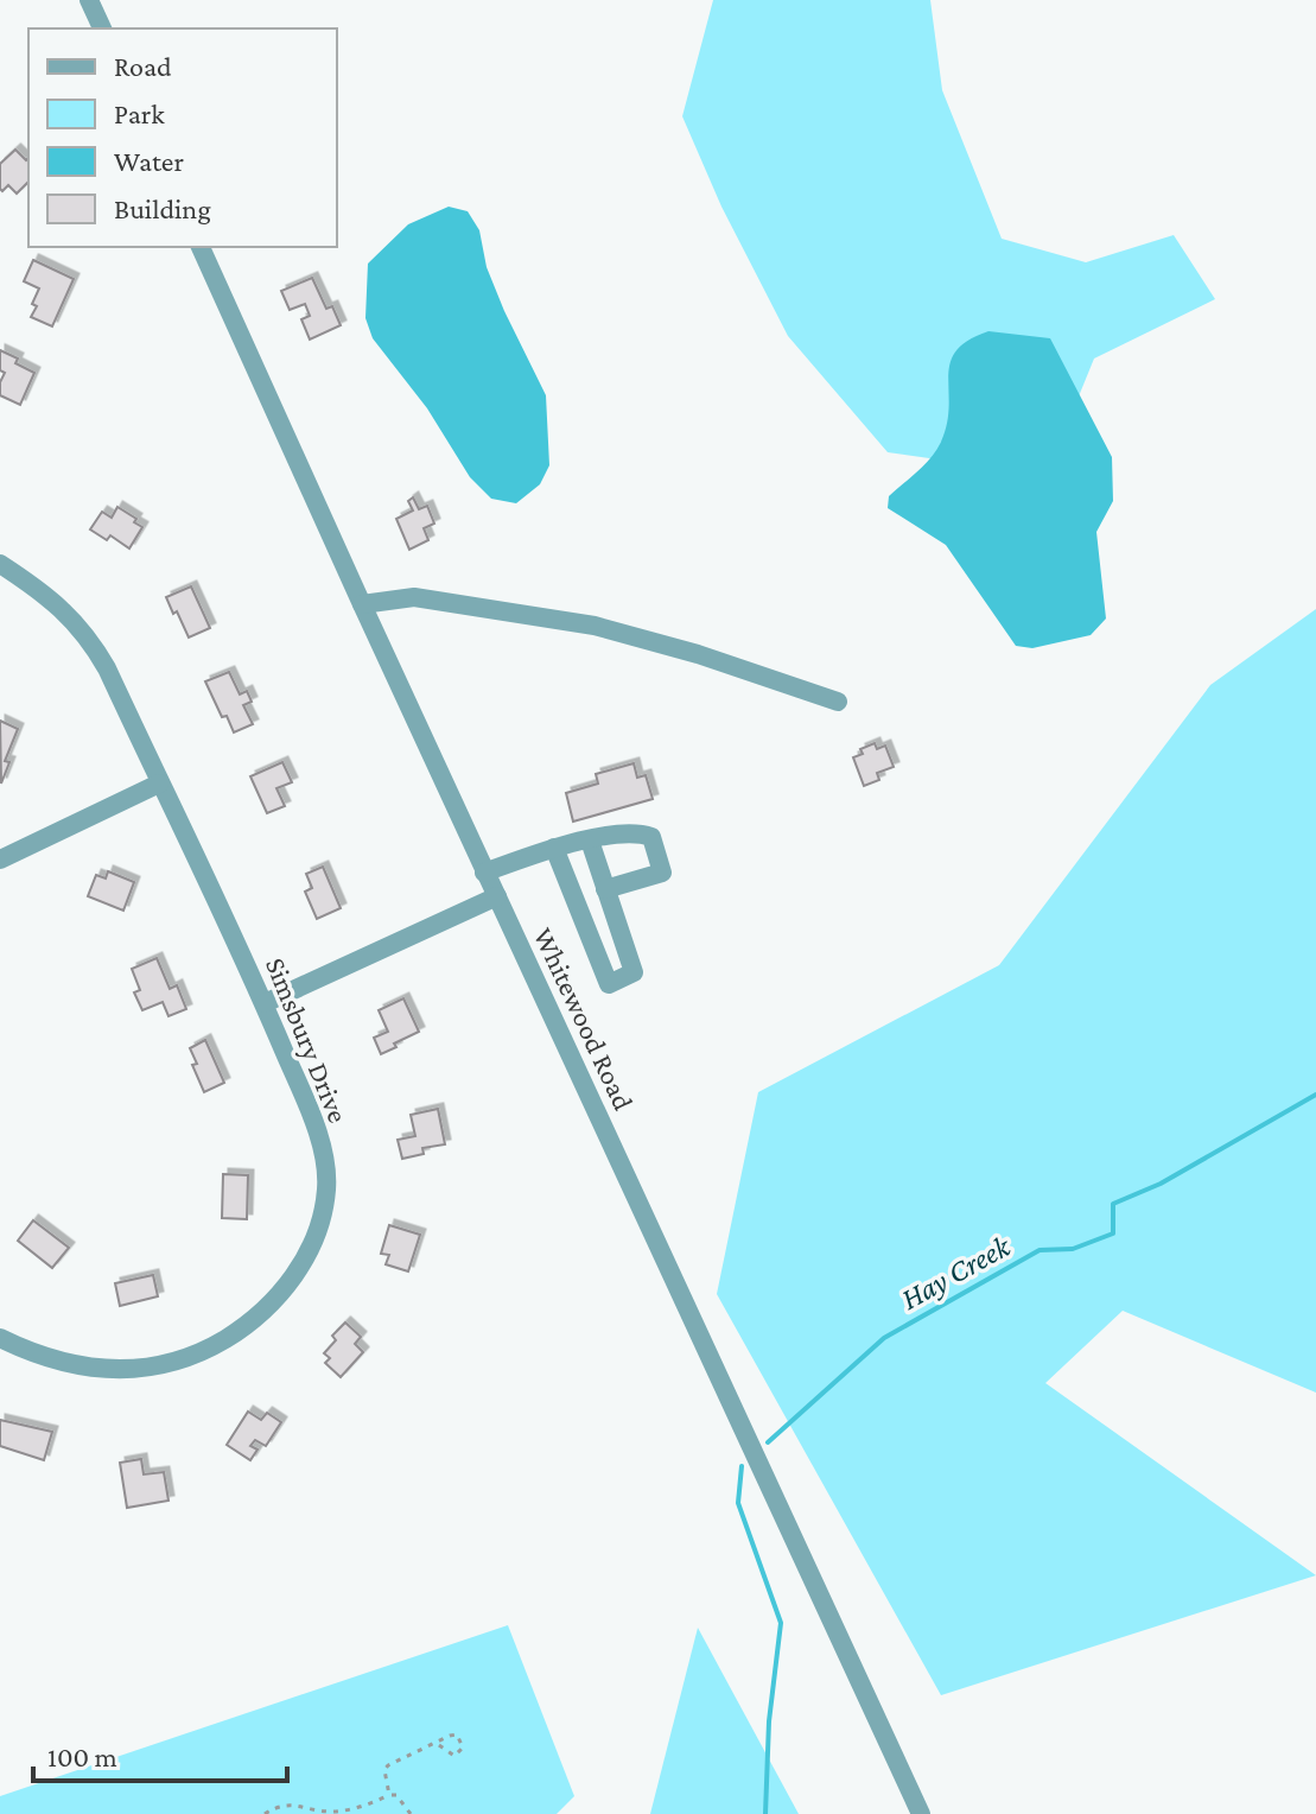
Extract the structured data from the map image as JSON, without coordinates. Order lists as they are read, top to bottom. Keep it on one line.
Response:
{"streets":{"street":["Whitewood Road","Simsbury Drive"]},"water":["Hay Creek"],"legend":["Road","Park","Water","Building"],"scale_bar":"100 m"}
